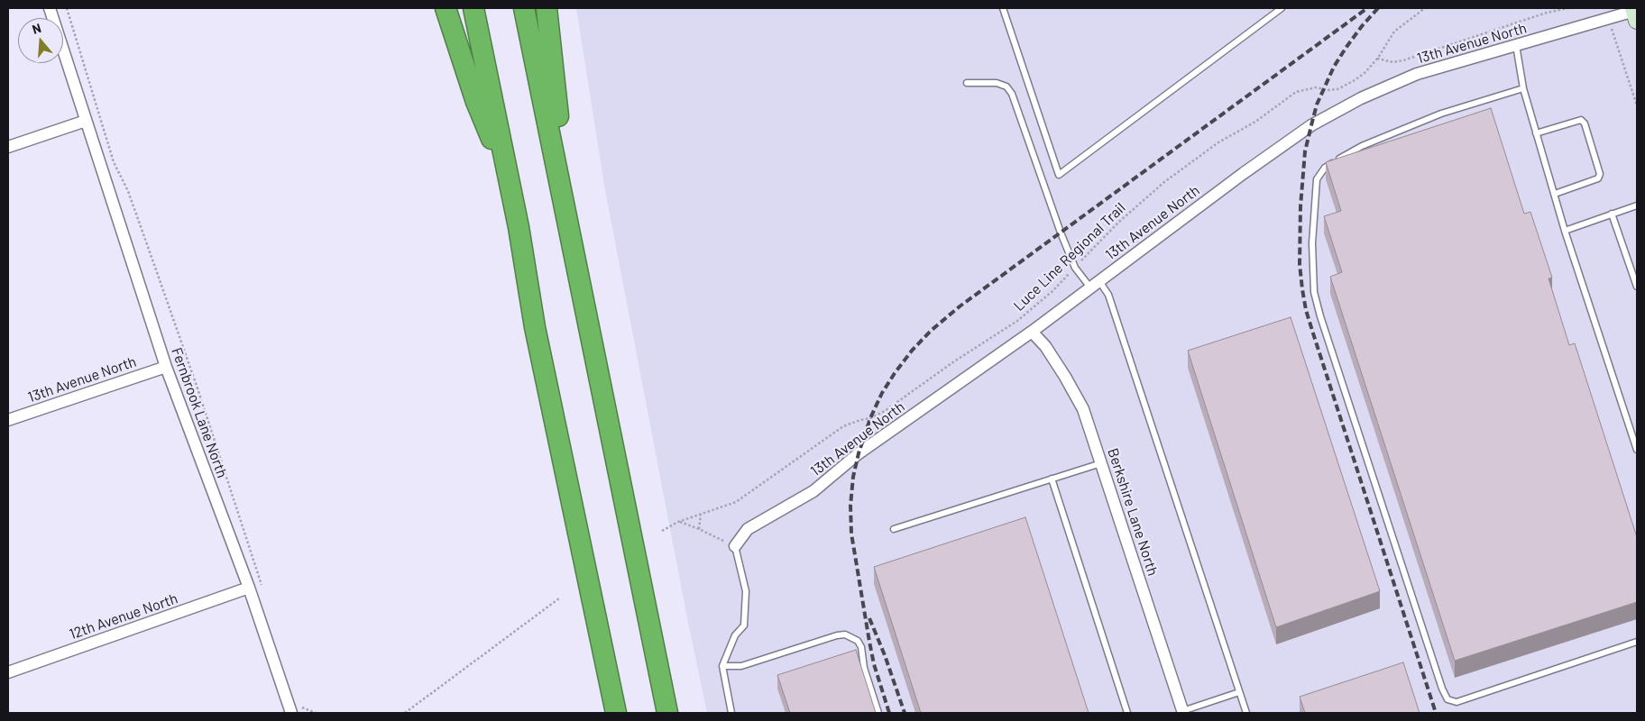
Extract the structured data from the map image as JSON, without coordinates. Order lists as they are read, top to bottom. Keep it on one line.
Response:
{"streets":{"street":["13th Avenue North","Fernbrook Lane North","Berkshire Lane North","12th Avenue North"],"path":["Luce Line Regional Trail"]},"crossings":[["13th Avenue North","Fernbrook Lane North"],["13th Avenue North","Berkshire Lane North"],["Fernbrook Lane North","12th Avenue North"]],"north":"top"}
